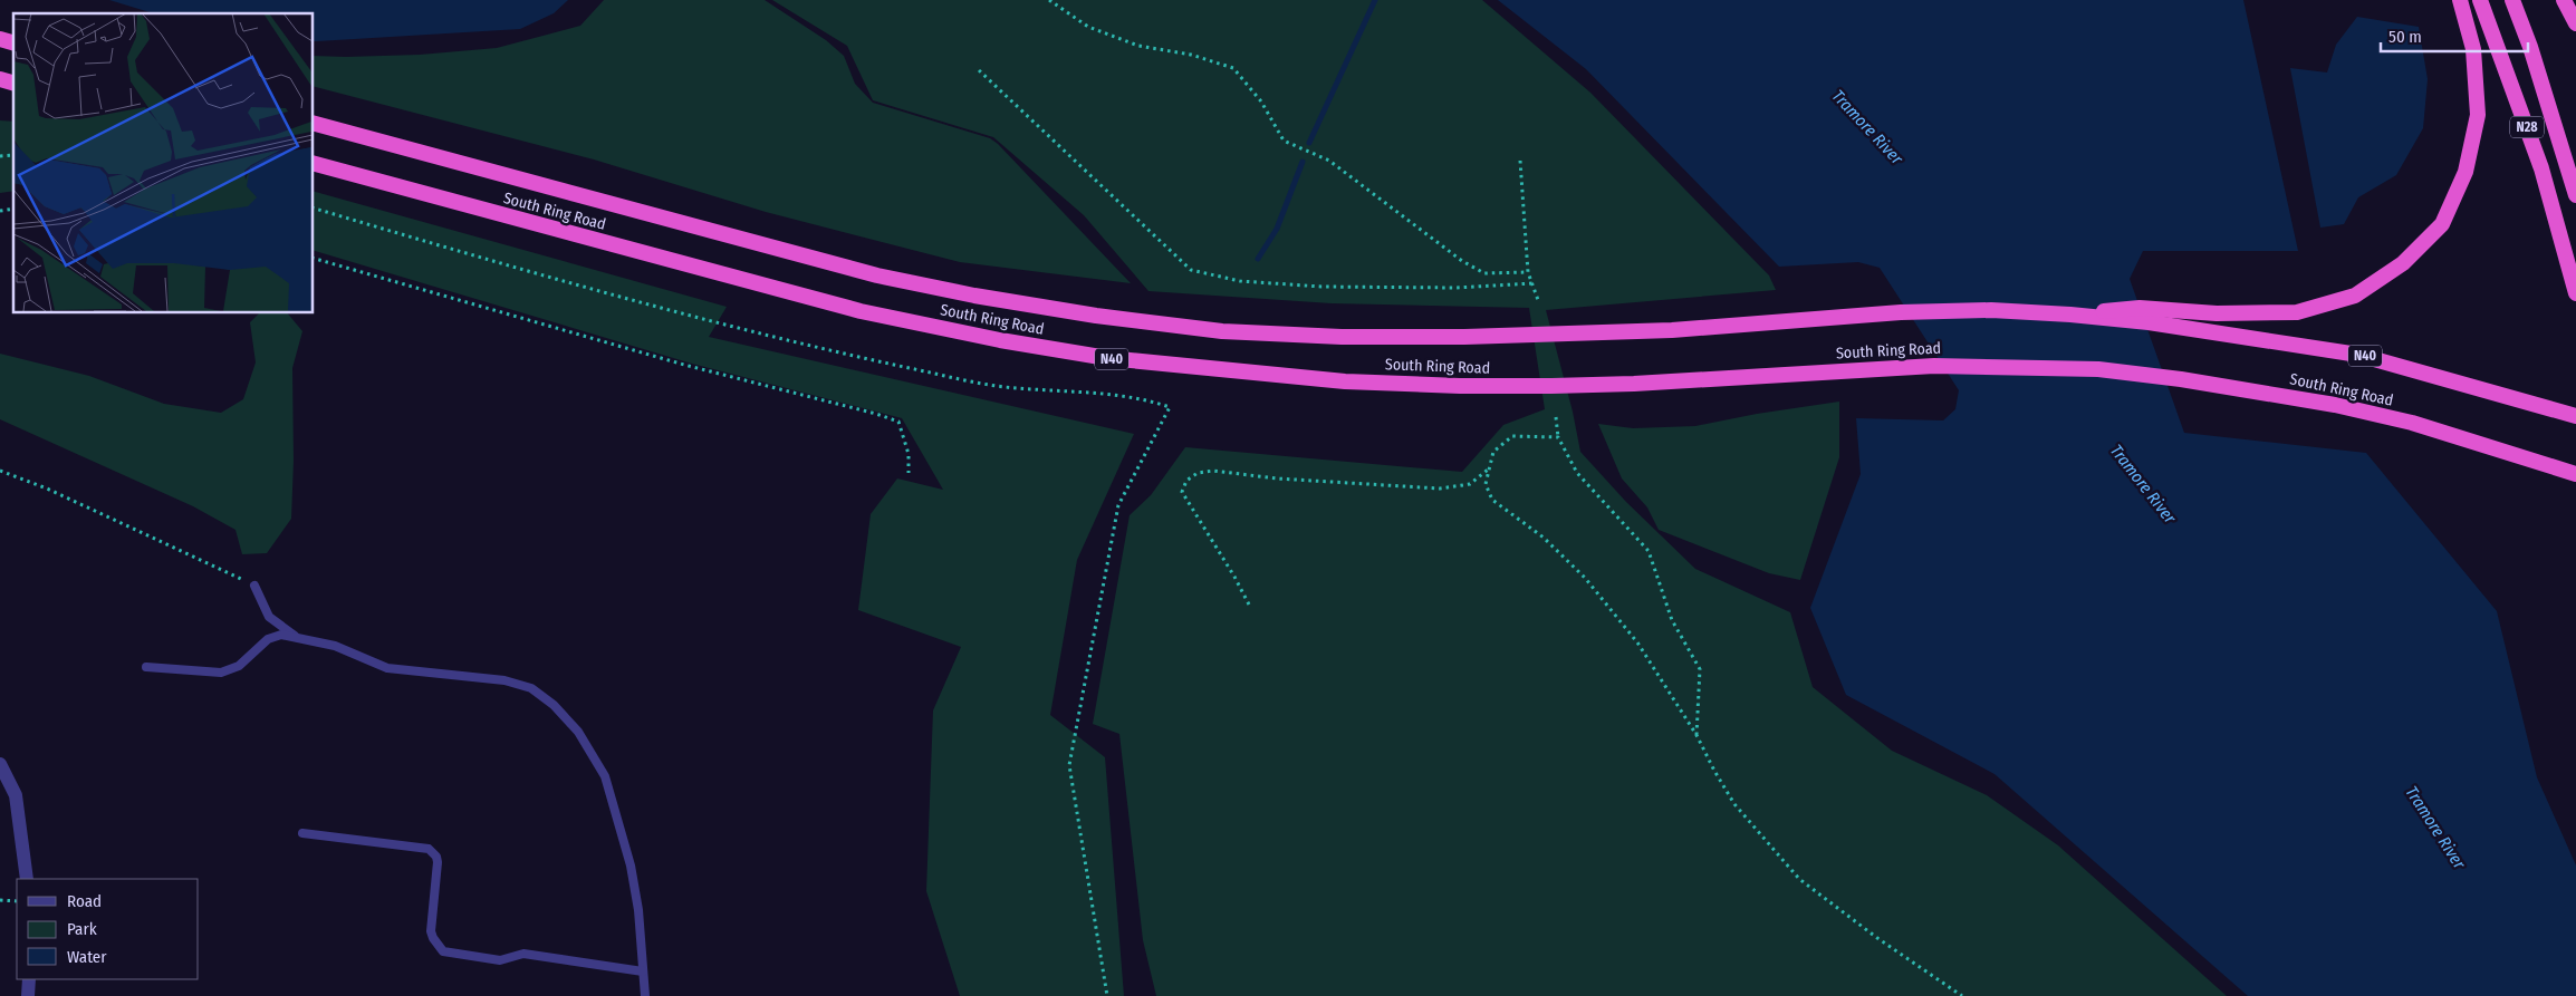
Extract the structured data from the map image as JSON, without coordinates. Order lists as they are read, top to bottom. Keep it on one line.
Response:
{"streets":{"highway":["N28","South Ring Road","N40"]},"water":["Tramore River"],"legend":["Road","Park","Water"],"scale_bar":"50 m"}
